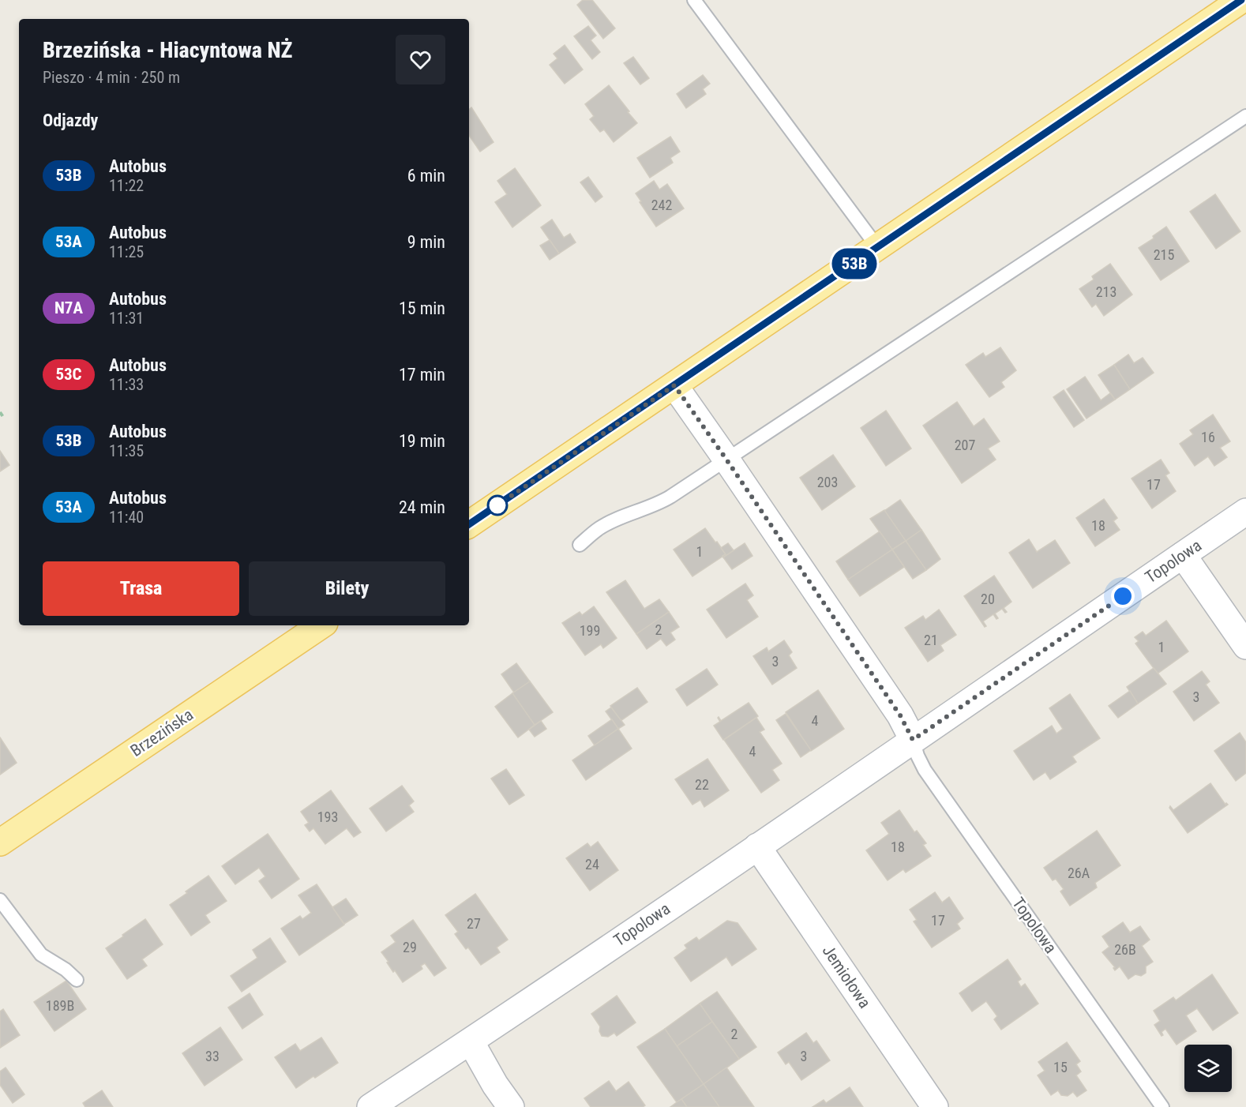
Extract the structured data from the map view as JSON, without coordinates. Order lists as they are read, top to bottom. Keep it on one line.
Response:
{"streets":{"main road":["Brzezińska"],"street":["Topolowa","Jemiołowa"]},"crossings":[["Topolowa","Jemiołowa"]],"lines":["bus line 53B"],"house_numbers":["242","215","213","16","207","203","17","18","1","20","2","199","21","1","3","3","4","4","22","193","18","24","26A","17","27","29","26B","189B","2","33","3","15"],"page":{"on_map":"53B","heading":[["Brzezińska - Hiacyntowa NŻ","Pieszo · 4 min · 250 m"],"Odjazdy"],"list":[{"mark":"53B","name":"Autobus","note":"11:22","value":"6 min"},{"mark":"53A","name":"Autobus","note":"11:25","value":"9 min"},{"mark":"N7A","name":"Autobus","note":"11:31","value":"15 min"},{"mark":"53C","name":"Autobus","note":"11:33","value":"17 min"},{"mark":"53B","name":"Autobus","note":"11:35","value":"19 min"},{"mark":"53A","name":"Autobus","note":"11:40","value":"24 min"}],"buttons":["Trasa","Bilety"]}}
